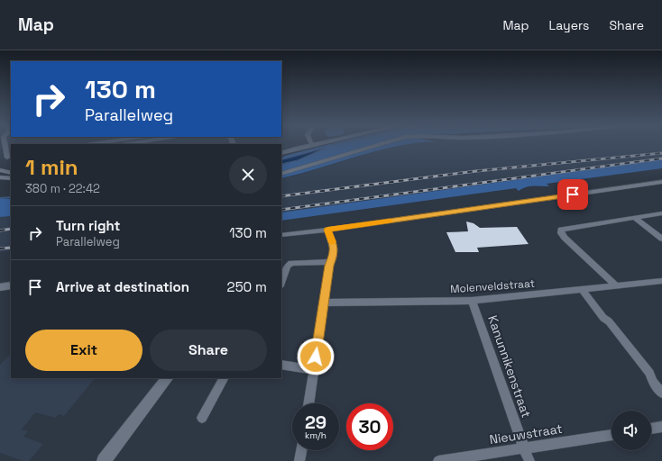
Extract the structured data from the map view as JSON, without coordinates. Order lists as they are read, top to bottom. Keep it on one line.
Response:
{"streets":{"street":["Molenveldstraat","Kanunnikenstraat","Nieuwstraat"]},"crossings":[["Molenveldstraat","Kanunnikenstraat"],["Kanunnikenstraat","Nieuwstraat"]],"page":{"header":"Map","nav":["Map","Layers","Share"],"turn":["130 m","Parallelweg"],"heading":["1 min","380 m · 22:42"],"list":[{"name":"Turn right","note":"Parallelweg","value":"130 m"},{"name":"Arrive at destination","value":"250 m"}],"buttons":["Exit","Share"],"speed":"29 km/h","limit":"30"}}
